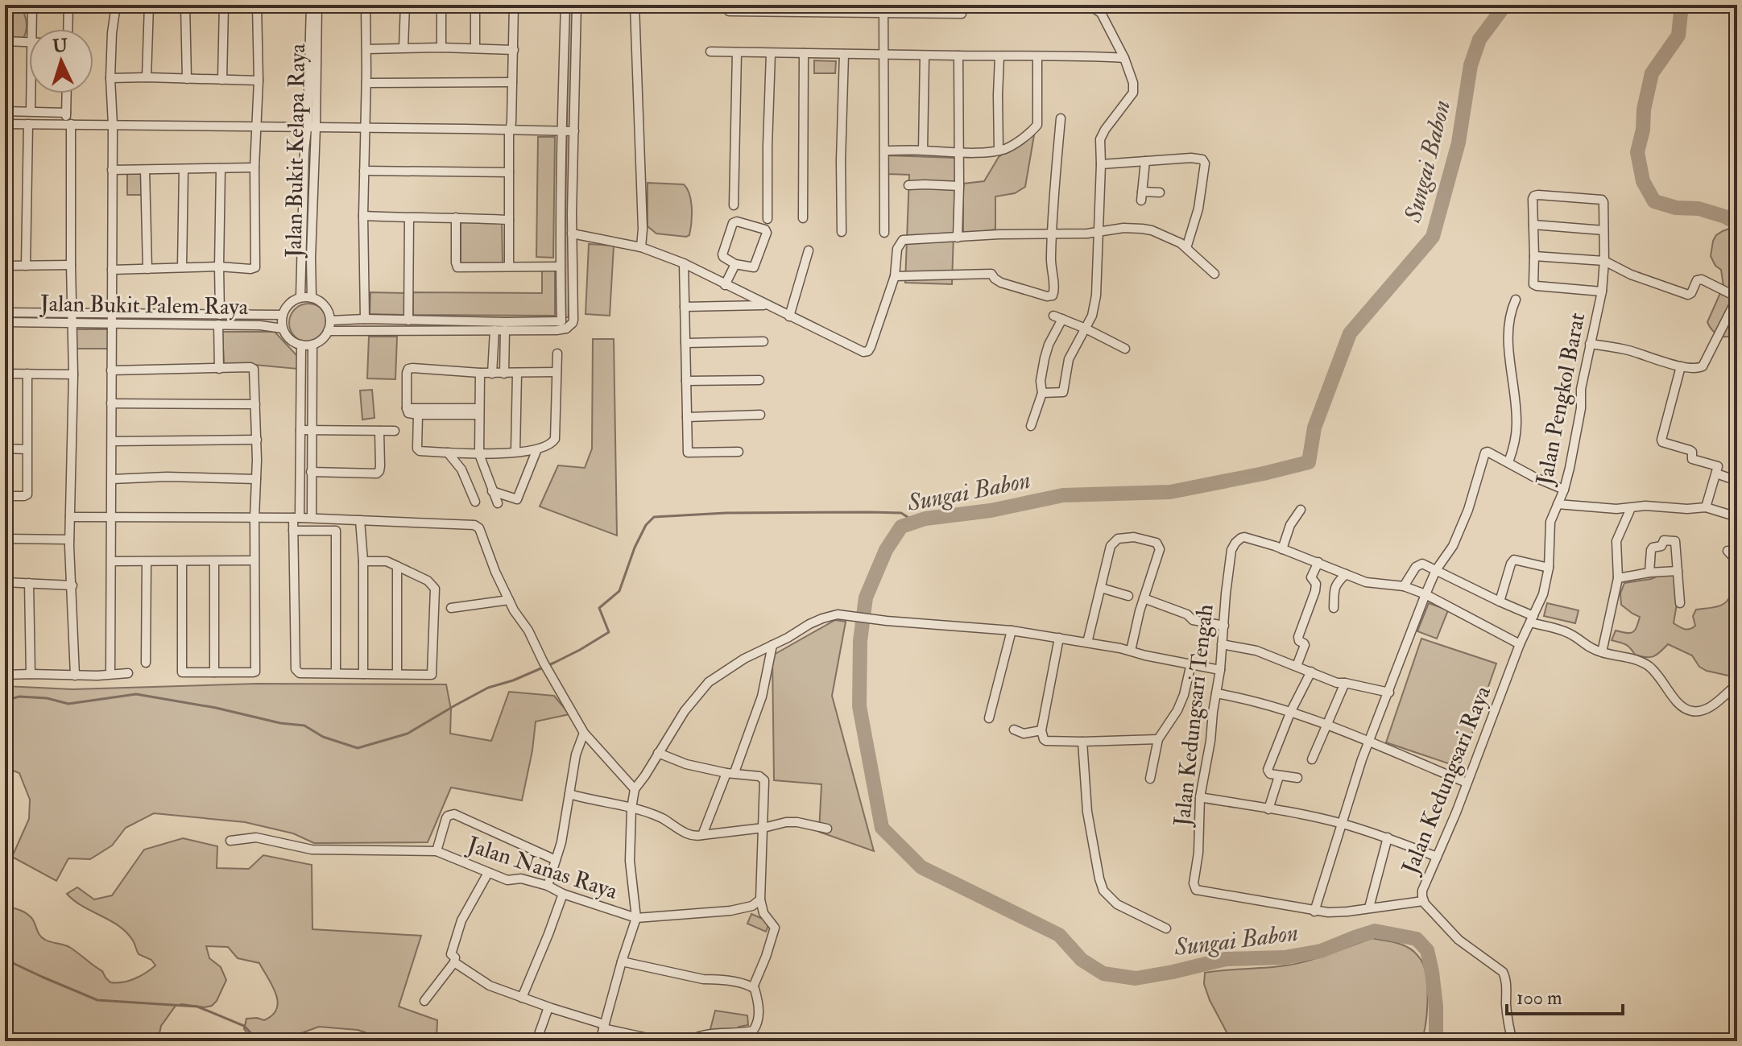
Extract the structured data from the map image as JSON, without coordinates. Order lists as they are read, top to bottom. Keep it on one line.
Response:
{"streets":{"street":["Jalan Bukit Kelapa Raya","Jalan Bukit Palem Raya","Jalan Pengkol Barat","Jalan Kedungsari Tengah","Jalan Kedungsari Raya","Jalan Nanas Raya"]},"crossings":[["Jalan Bukit Kelapa Raya","Jalan Bukit Palem Raya"],["Jalan Pengkol Barat","Jalan Kedungsari Raya"]],"water":["Sungai Babon"],"scale_bar":"100 m","north":"top"}
